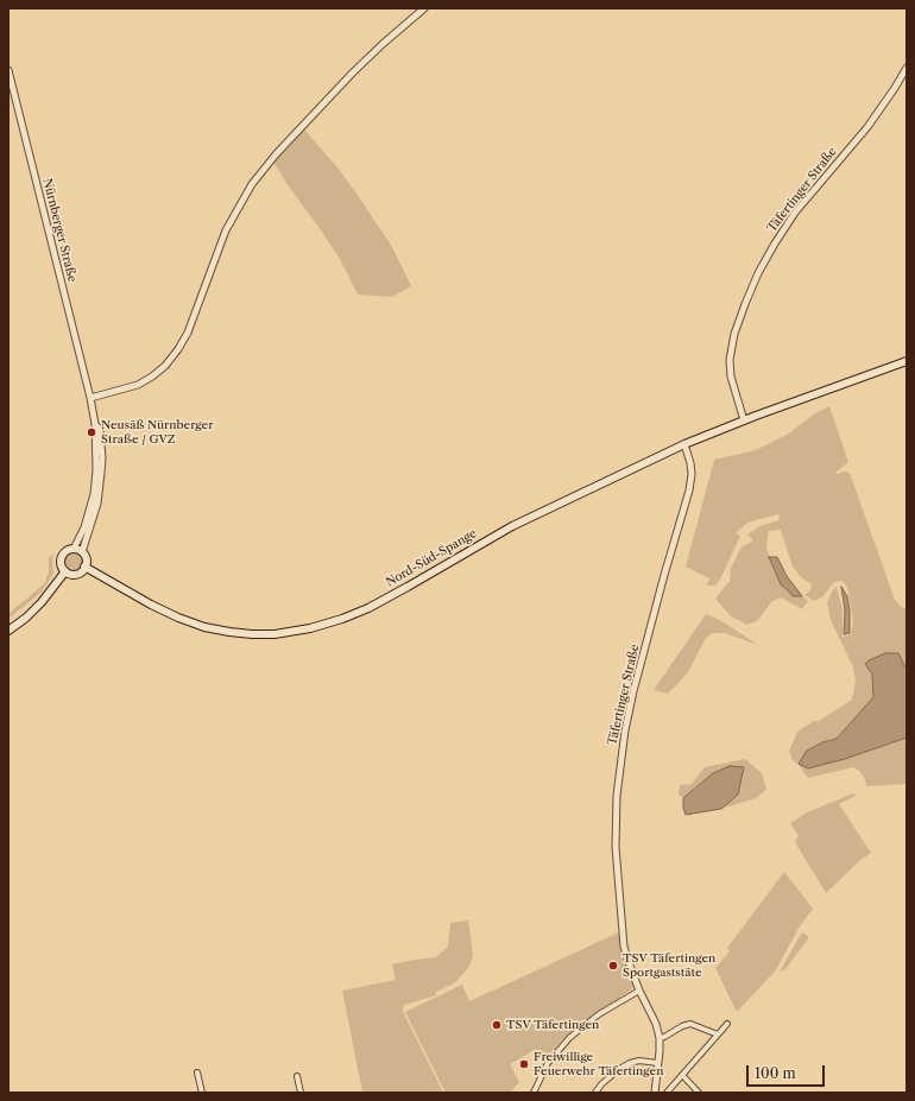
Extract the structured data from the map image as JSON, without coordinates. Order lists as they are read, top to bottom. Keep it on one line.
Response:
{"streets":{"main road":["Nord-Süd-Spange"],"street":["Täfertinger Straße","Nürnberger Straße"]},"crossings":[["Täfertinger Straße","Nord-Süd-Spange"]],"places":["Neusäß Nürnberger Straße / GVZ","TSV Täfertingen Sportgaststäte","TSV Täfertingen","Freiwillige Feuerwehr Täfertingen"],"scale_bar":"100 m"}
